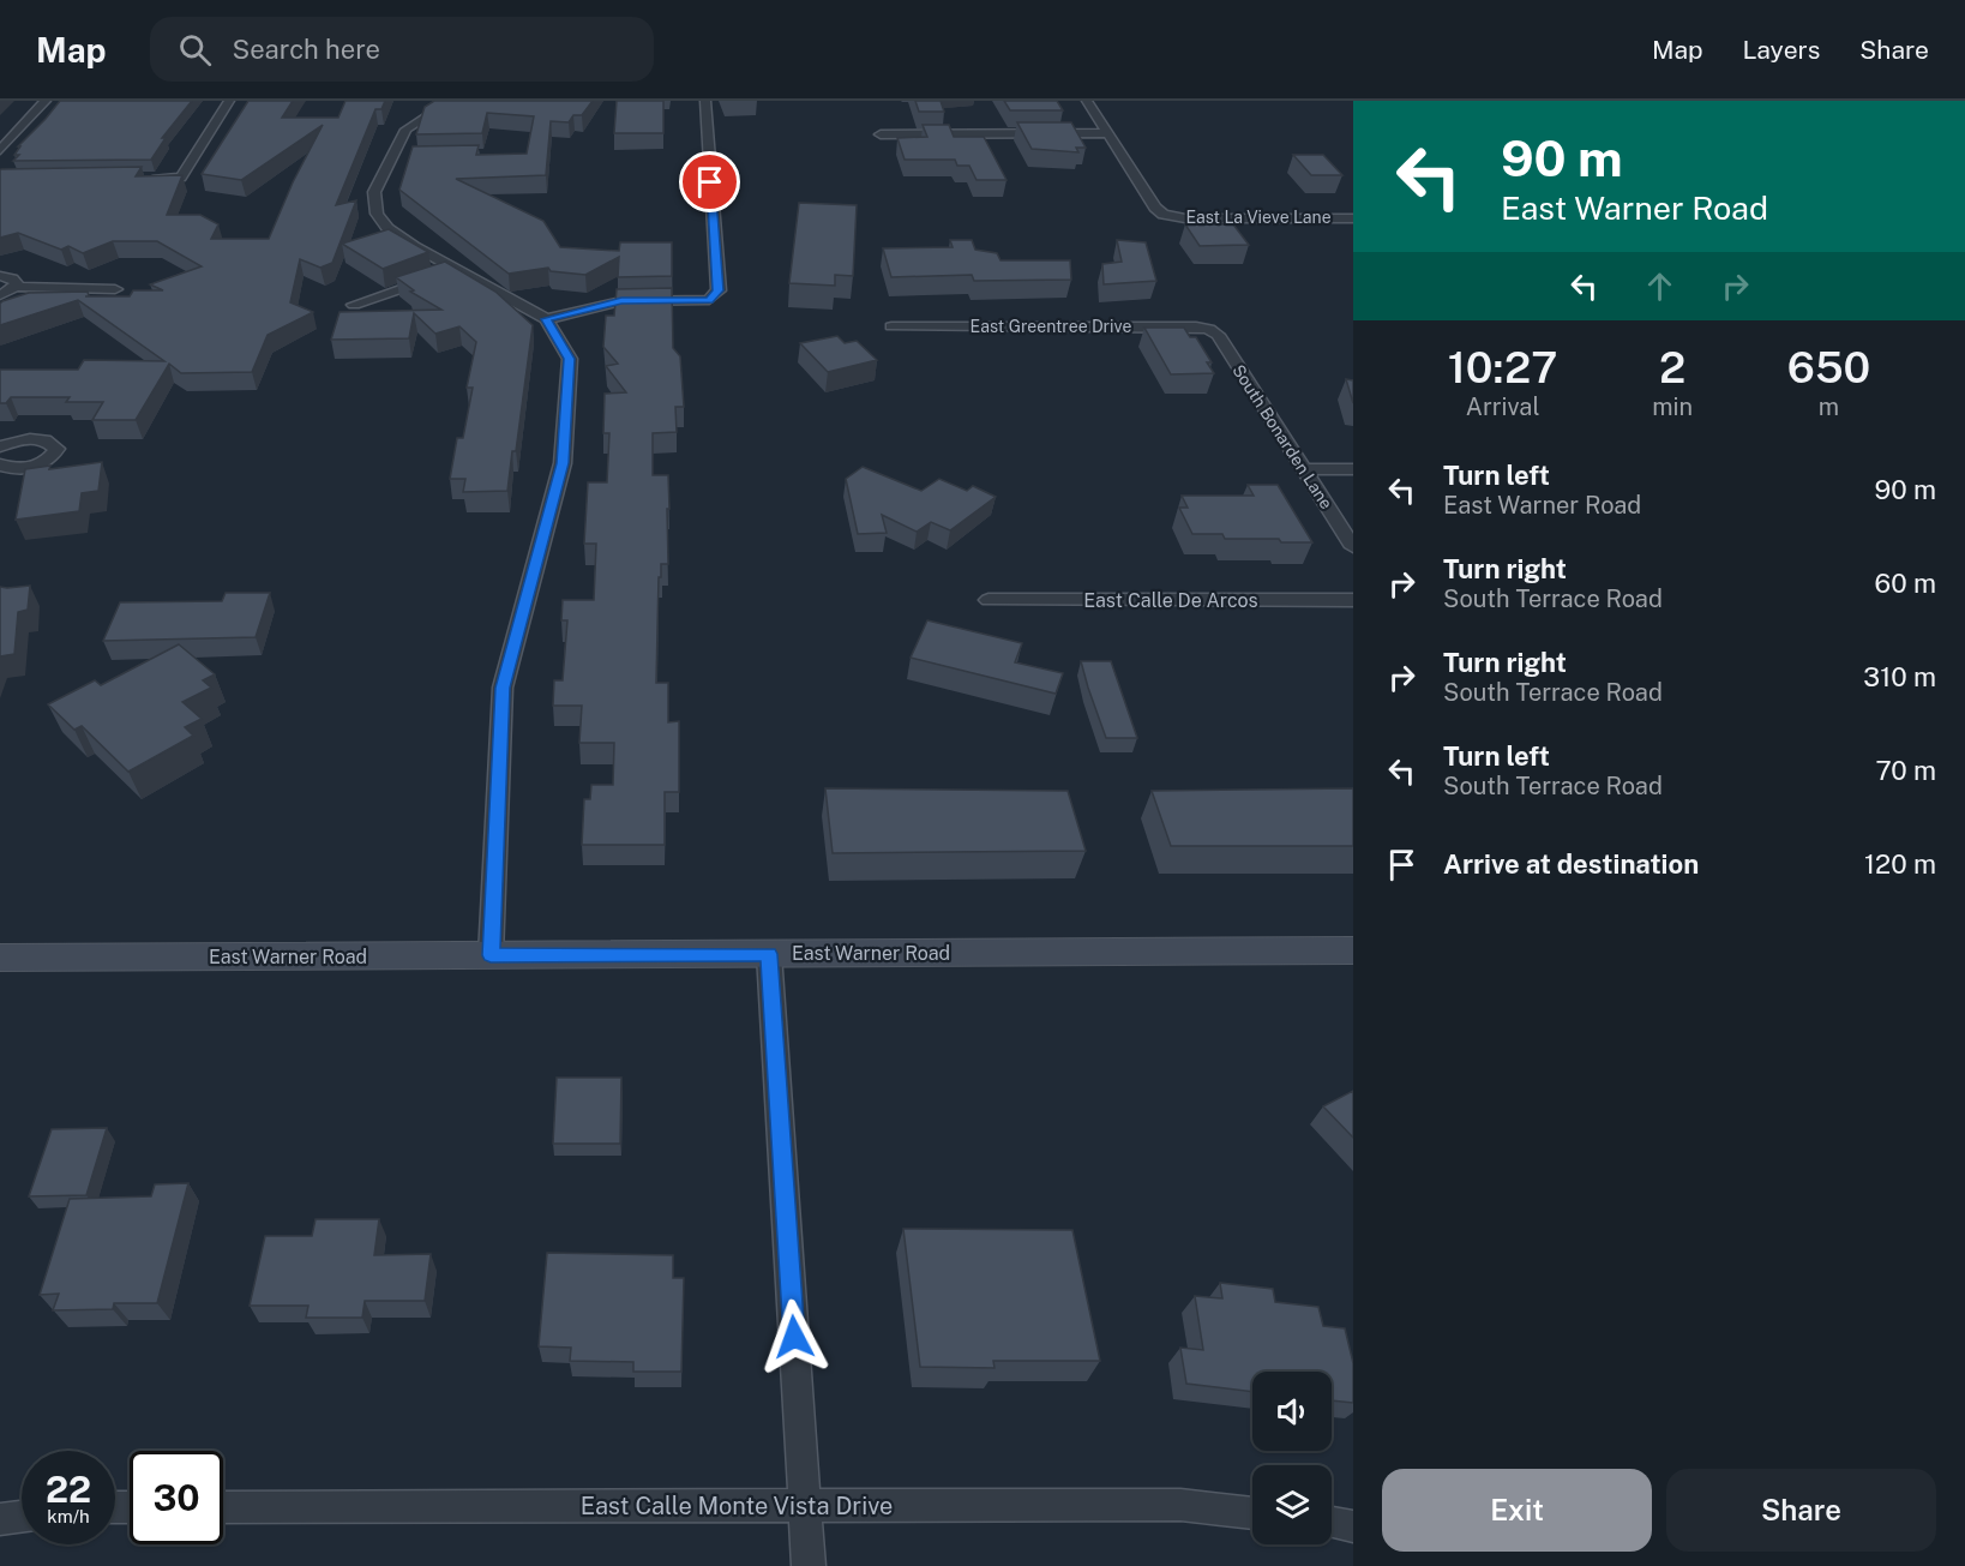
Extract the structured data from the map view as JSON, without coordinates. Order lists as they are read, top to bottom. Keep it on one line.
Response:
{"streets":{"main road":["East Warner Road"],"street":["East La Vieve Lane","East Greentree Drive","South Bonarden Lane","East Calle De Arcos","East Calle Monte Vista Drive"]},"crossings":[["East Greentree Drive","South Bonarden Lane"]],"page":{"header":"Map","search":"Search here","nav":["Map","Layers","Share"],"turn":["90 m","East Warner Road"],"eta":["10:27","Arrival","2","min","650","m"],"list":[{"name":"Turn left","note":"East Warner Road","value":"90 m"},{"name":"Turn right","note":"South Terrace Road","value":"60 m"},{"name":"Turn right","note":"South Terrace Road","value":"310 m"},{"name":"Turn left","note":"South Terrace Road","value":"70 m"},{"name":"Arrive at destination","value":"120 m"}],"speed":"22 km/h","limit":"30","buttons":["Exit","Share"]}}
